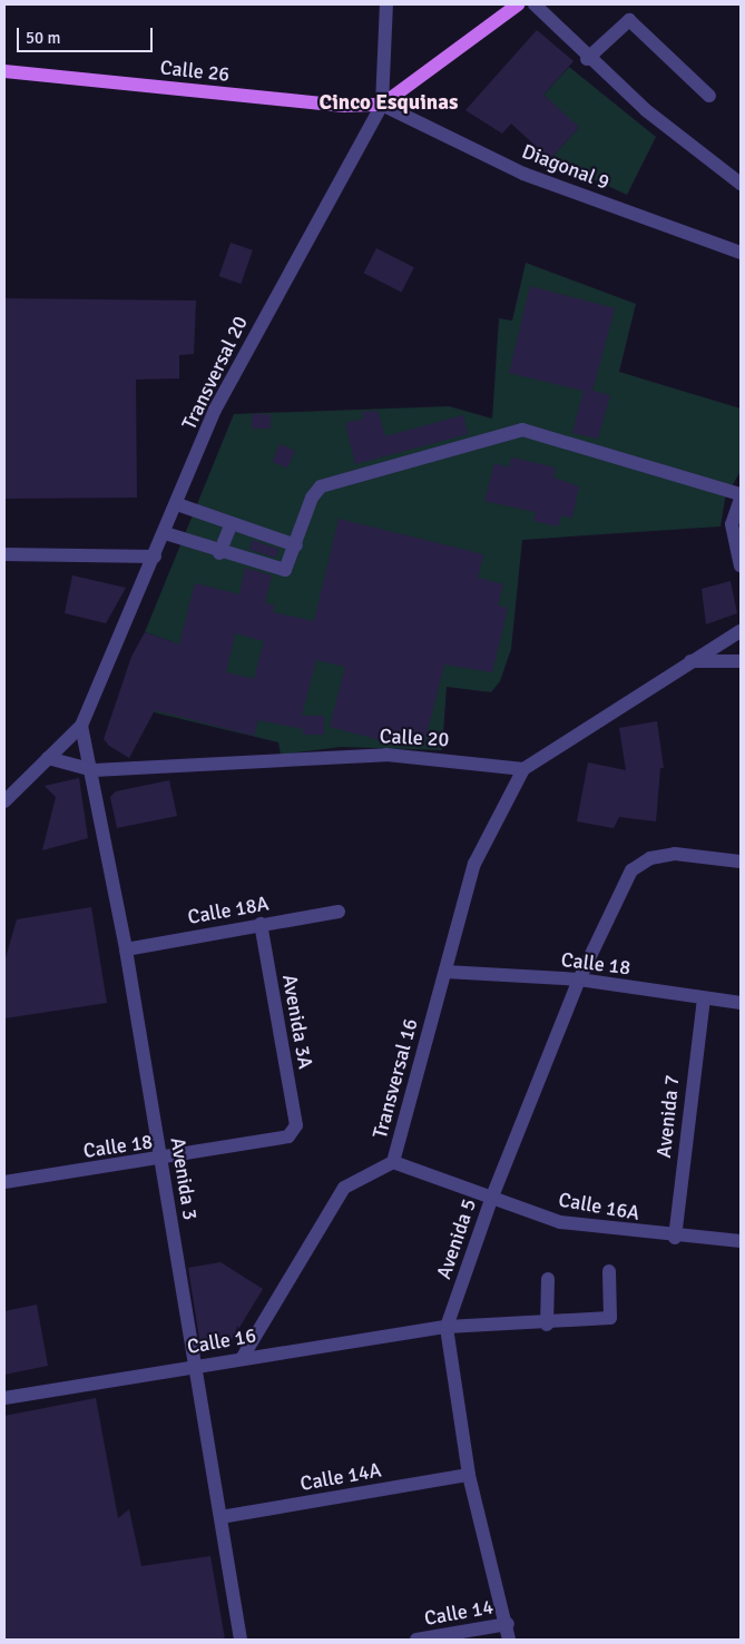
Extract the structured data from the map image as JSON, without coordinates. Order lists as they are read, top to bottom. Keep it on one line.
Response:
{"streets":{"main road":["Calle 26","Transversal 20"],"street":["Diagonal 9","Calle 20","Calle 18A","Calle 18","Avenida 3A","Transversal 16","Avenida 7","Avenida 3","Calle 16A","Avenida 5","Calle 16","Calle 14A","Calle 14"]},"crossings":[["Calle 26","Diagonal 9"],["Calle 26","Transversal 20"],["Diagonal 9","Transversal 20"],["Transversal 20","Calle 20"],["Transversal 20","Avenida 3"],["Calle 20","Transversal 16"],["Calle 20","Avenida 3"],["Calle 18A","Avenida 3A"],["Calle 18A","Avenida 3"],["Calle 18","Avenida 3A"],["Calle 18","Transversal 16"],["Calle 18","Avenida 7"],["Calle 18","Avenida 3"],["Calle 18","Avenida 5"],["Transversal 16","Calle 16A"],["Transversal 16","Calle 16"],["Avenida 7","Calle 16A"],["Avenida 3","Calle 16"],["Avenida 3","Calle 14A"],["Calle 16A","Avenida 5"],["Avenida 5","Calle 16"],["Avenida 5","Calle 14A"],["Avenida 5","Calle 14"]],"districts":["Cinco Esquinas"],"scale_bar":"50 m"}
